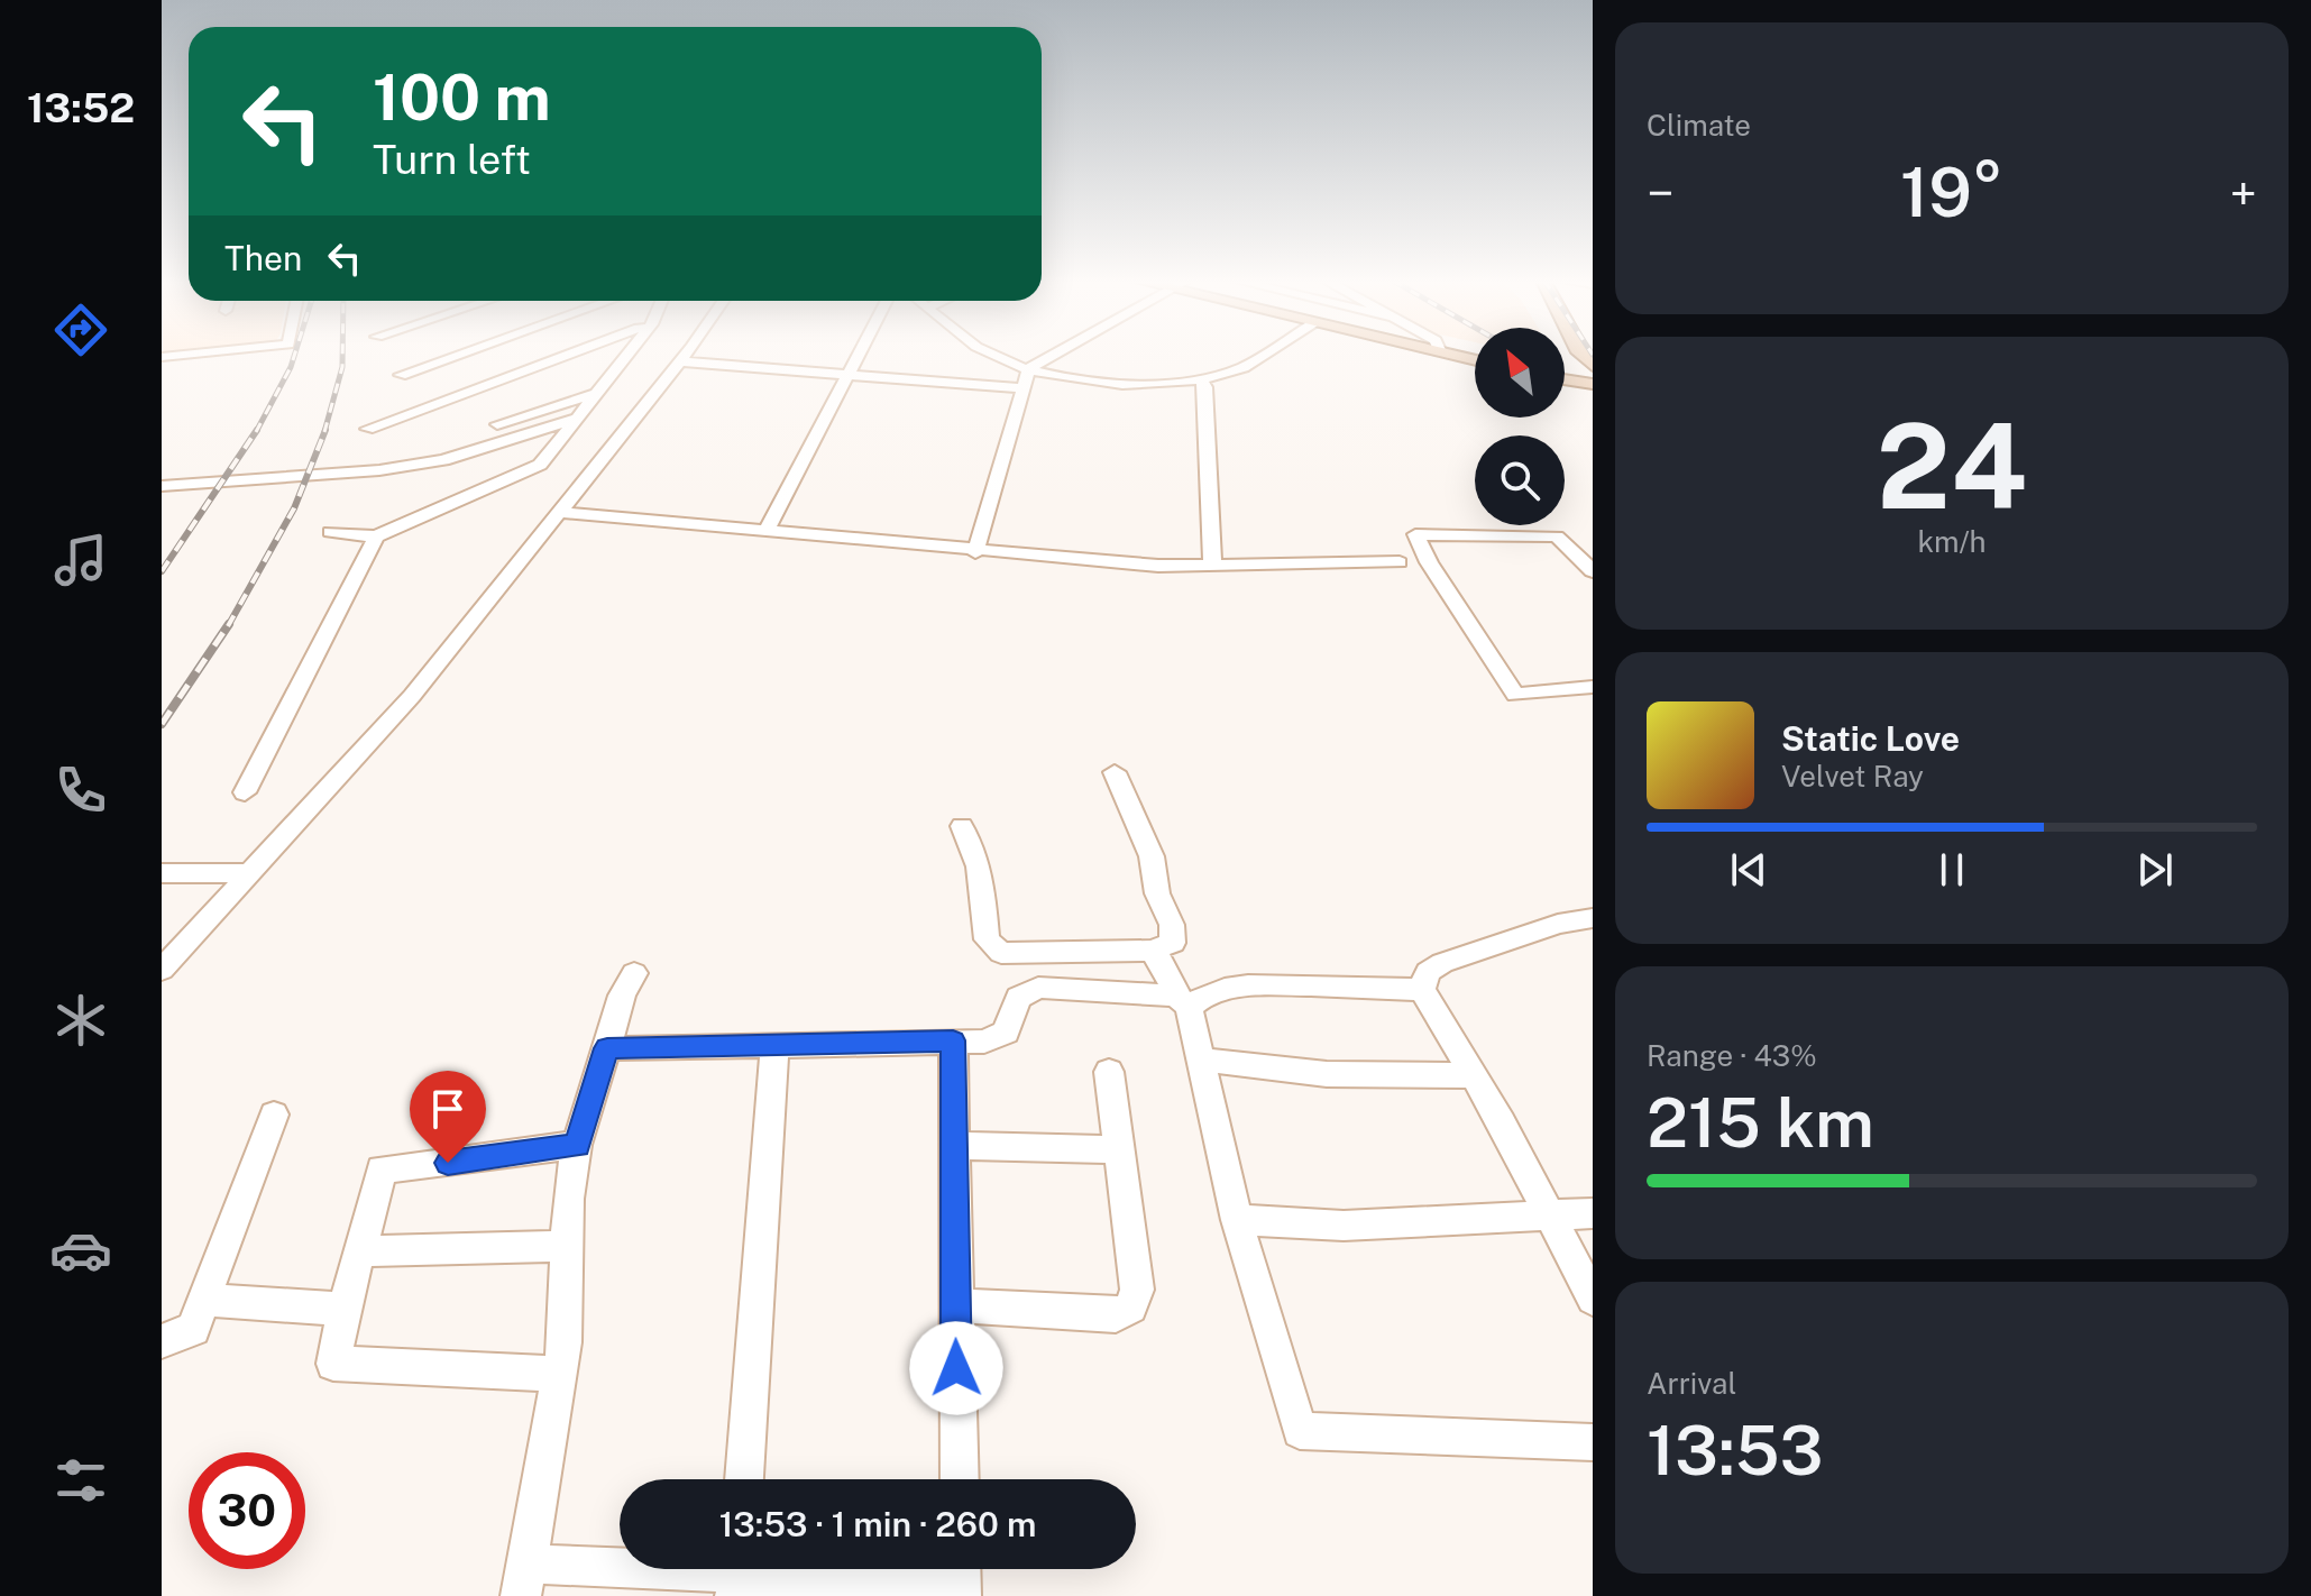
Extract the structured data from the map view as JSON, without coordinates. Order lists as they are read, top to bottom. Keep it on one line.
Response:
{"north":"top left","page":{"tabs":"13:52","tile":["Climate",["24","km/h"],["Range · 43%","215 km"],["Arrival","13:53"]],"turn":["100 m","Turn left"],"heat":["−","19°","+"],"then":"Then","song":["Static Love","Velvet Ray"],"limit":"30","trip":"13:53 · 1 min · 260 m"}}
